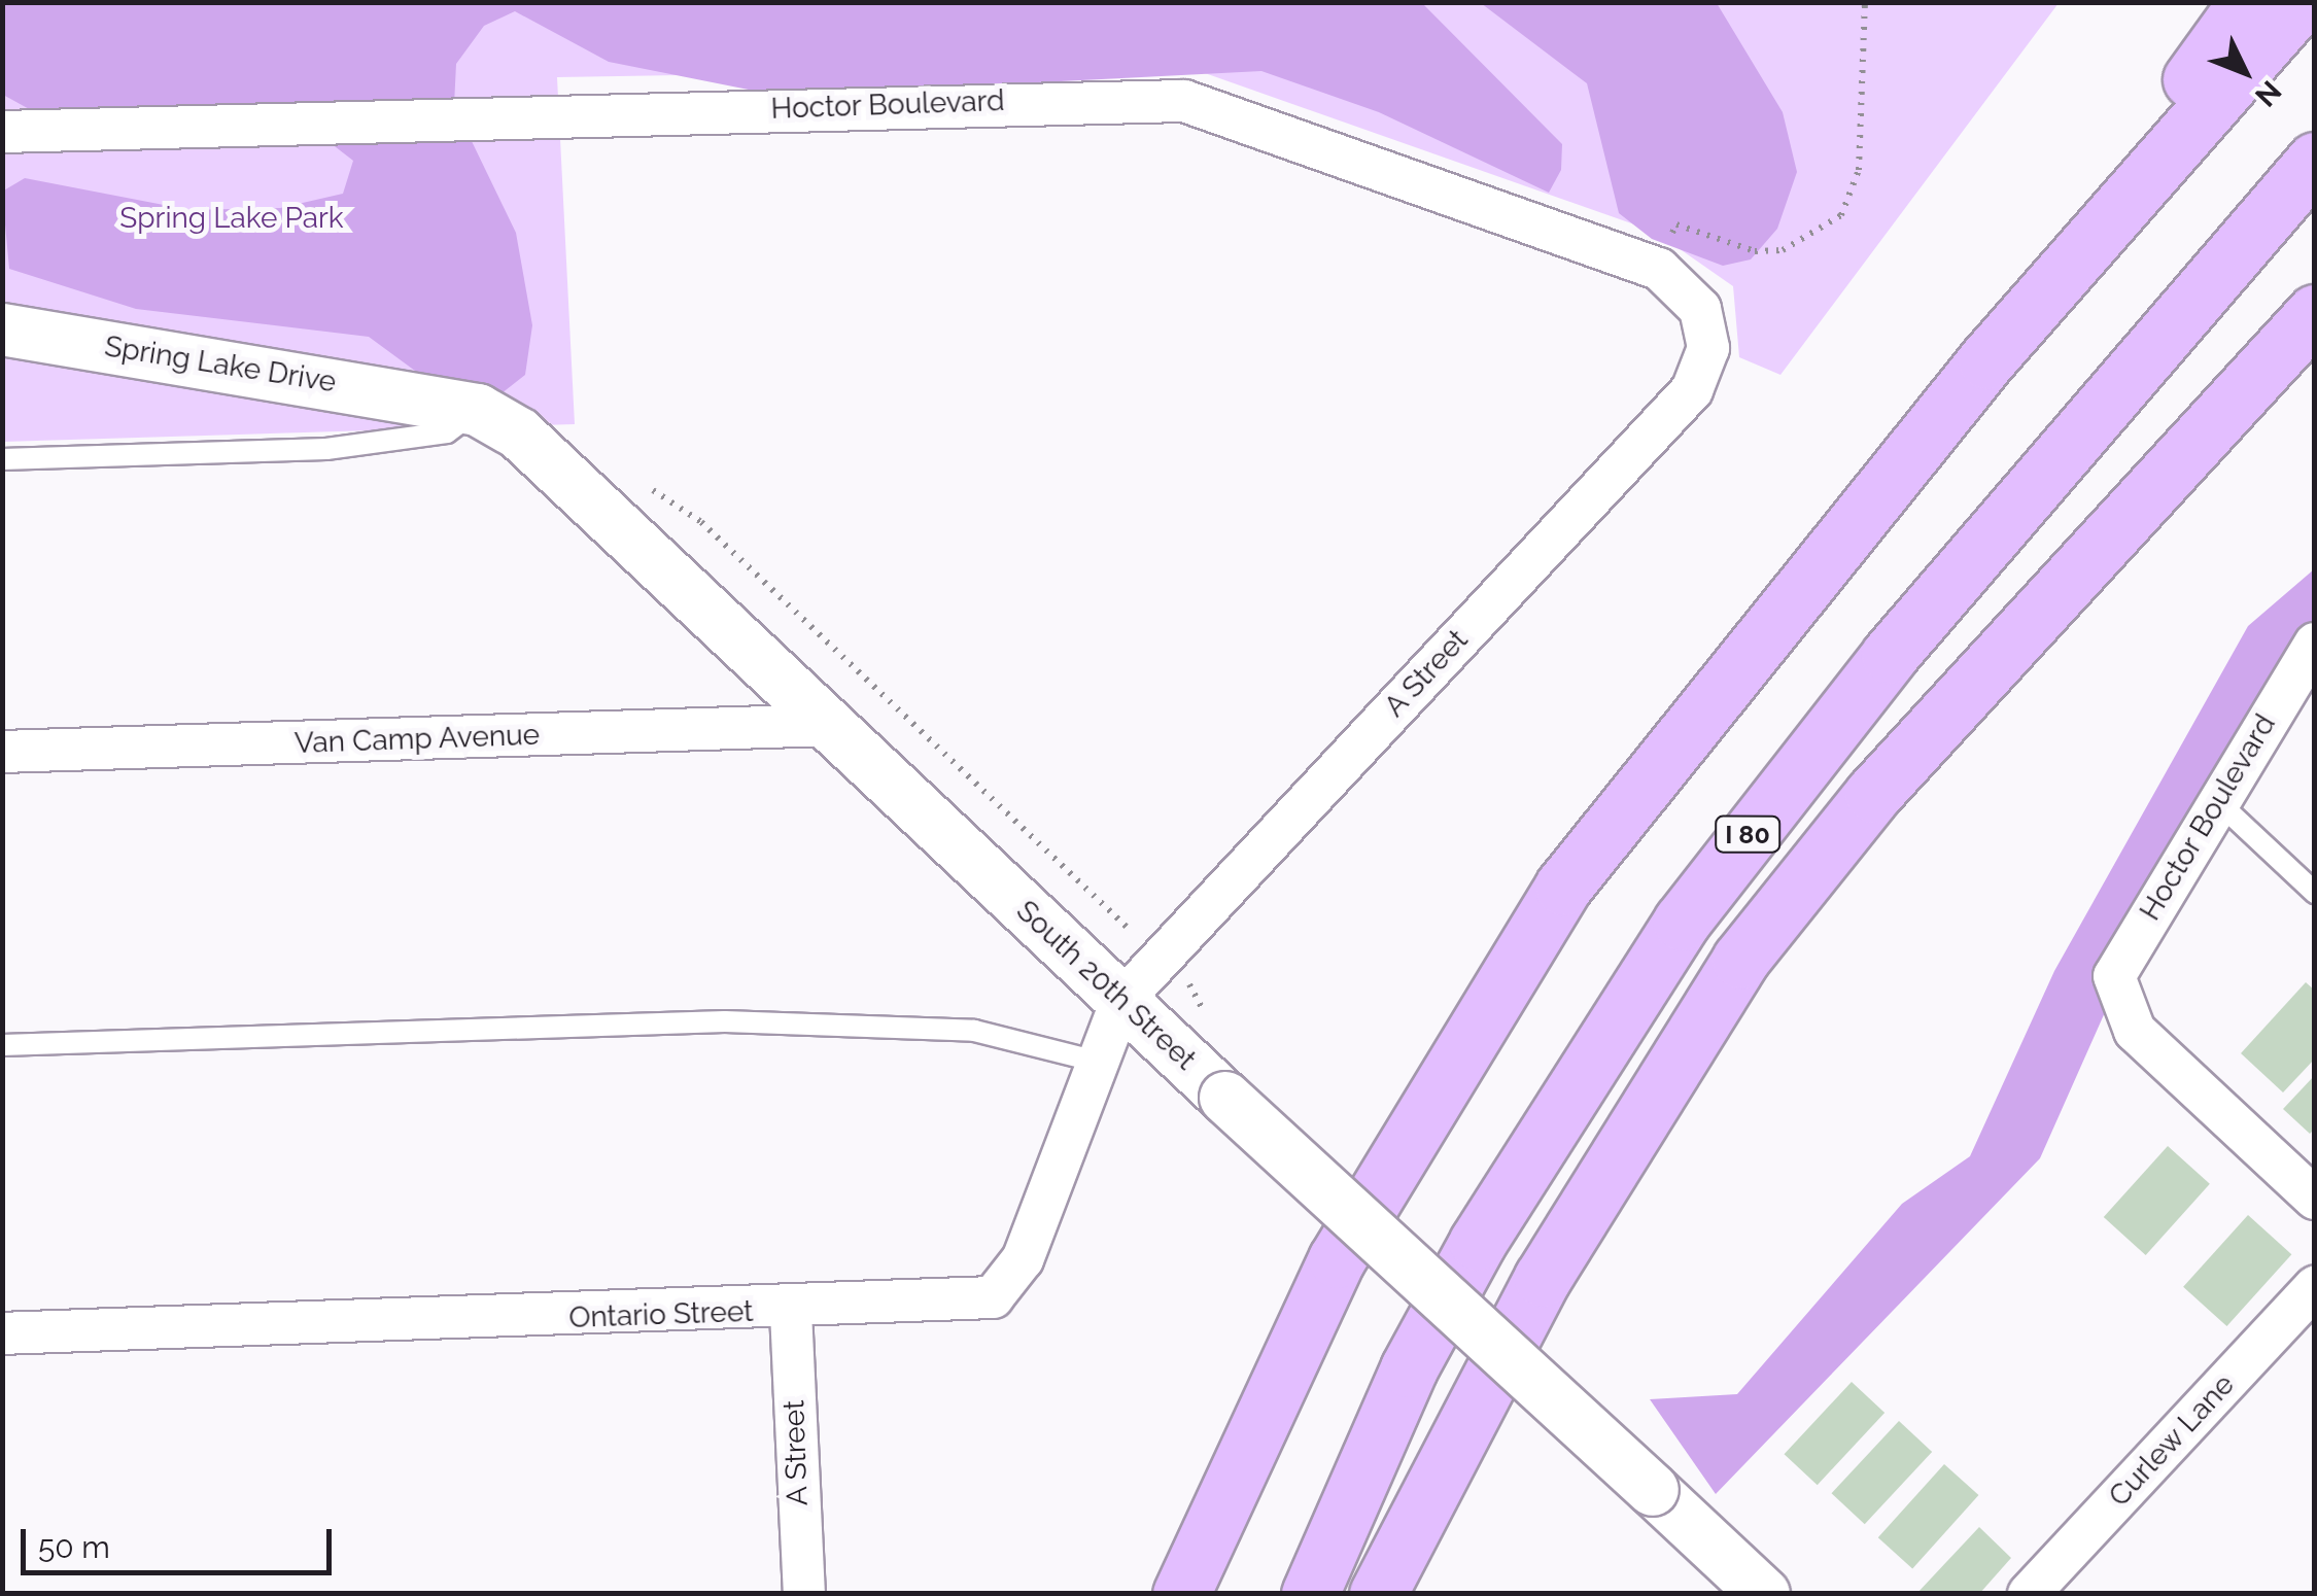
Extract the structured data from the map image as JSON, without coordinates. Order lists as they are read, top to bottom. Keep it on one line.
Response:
{"streets":{"highway":["I 80"],"street":["Hoctor Boulevard","Spring Lake Drive","A Street","Van Camp Avenue","South 20th Street","Ontario Street","Curlew Lane"]},"crossings":[["Hoctor Boulevard","A Street"],["Spring Lake Drive","South 20th Street"],["A Street","South 20th Street"],["A Street","Ontario Street"],["Van Camp Avenue","South 20th Street"],["South 20th Street","Ontario Street"]],"parks":["Spring Lake Park"],"scale_bar":"50 m","north":"bottom right"}
